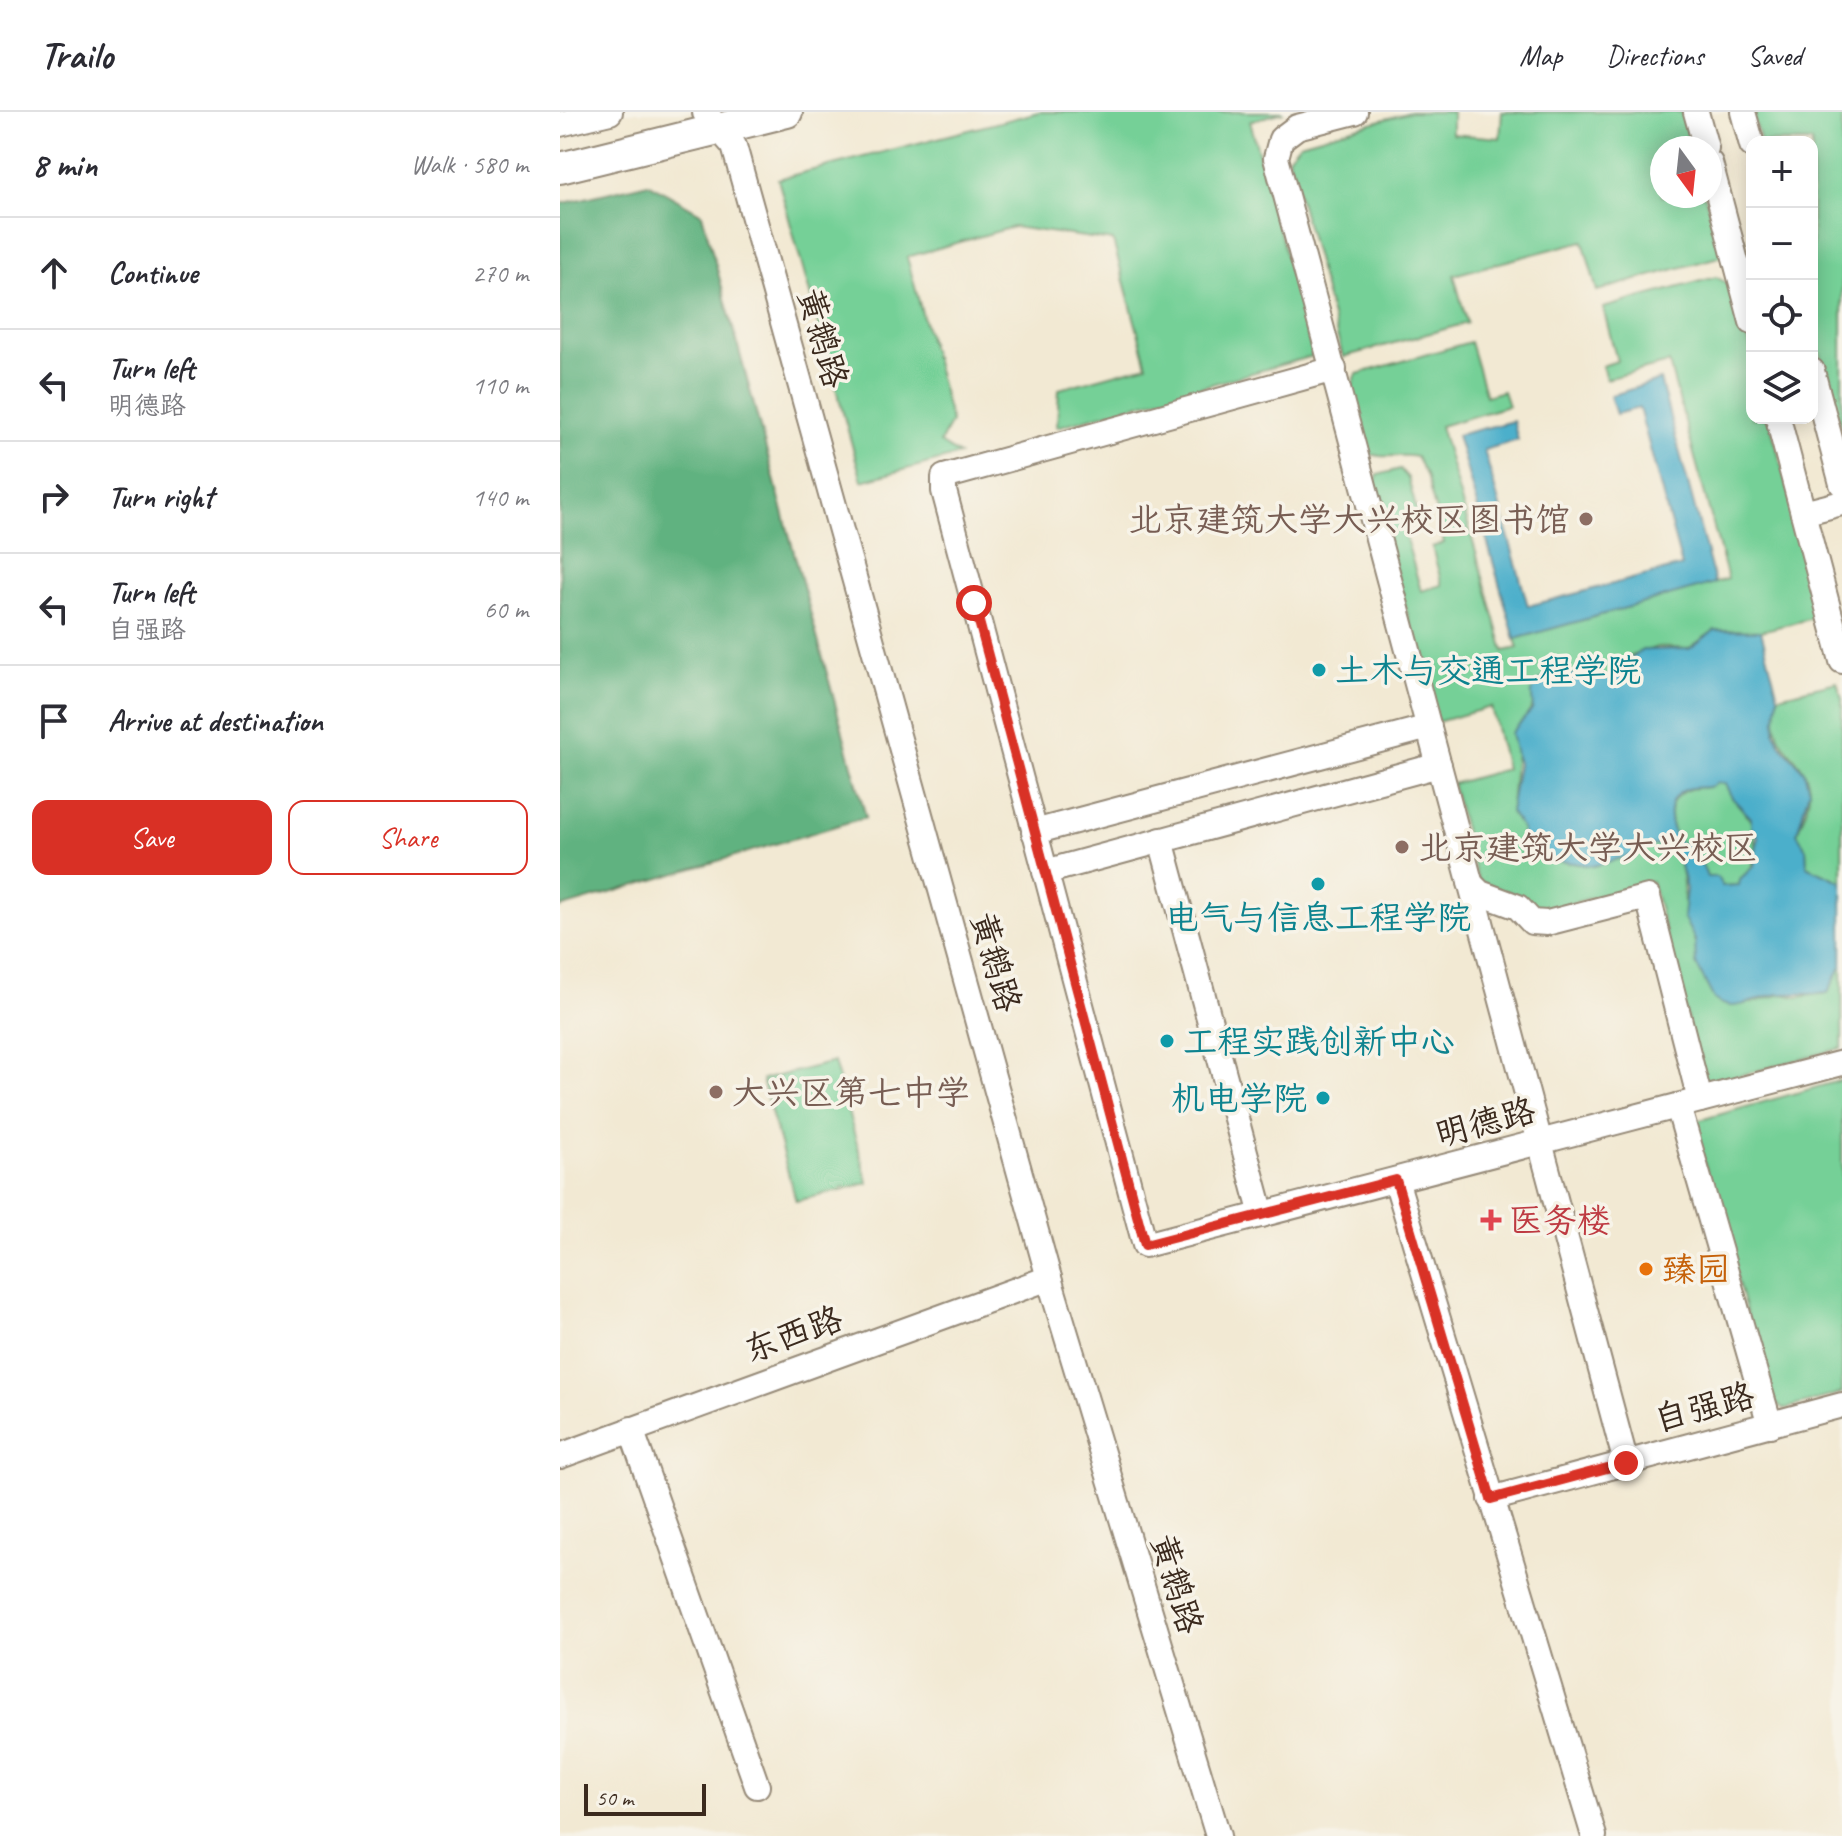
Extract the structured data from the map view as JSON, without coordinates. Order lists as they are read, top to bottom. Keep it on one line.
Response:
{"streets":{"street":["黄鹅路","明德路","东西路","自强路"]},"crossings":[["黄鹅路","东西路"]],"places":{"other":["北京建筑大学大兴校区图书馆","土木与交通工程学院","北京建筑大学大兴校区","电气与信息工程学院","工程实践创新中心","大兴区第七中学","机电学院","臻园"],"health":["医务楼"]},"scale_bar":"50 m","north":"bottom","page":{"header":"Trailo","nav":["Map","Directions","Saved"],"heading":["8 min","Walk · 580 m"],"map_buttons":["+","−"],"list":[["Continue","270 m"],["Turn left","明德路","110 m"],["Turn right","140 m"],["Turn left","自强路","60 m"],"Arrive at destination"],"buttons":["Save","Share"],"scale":"50 m"}}
